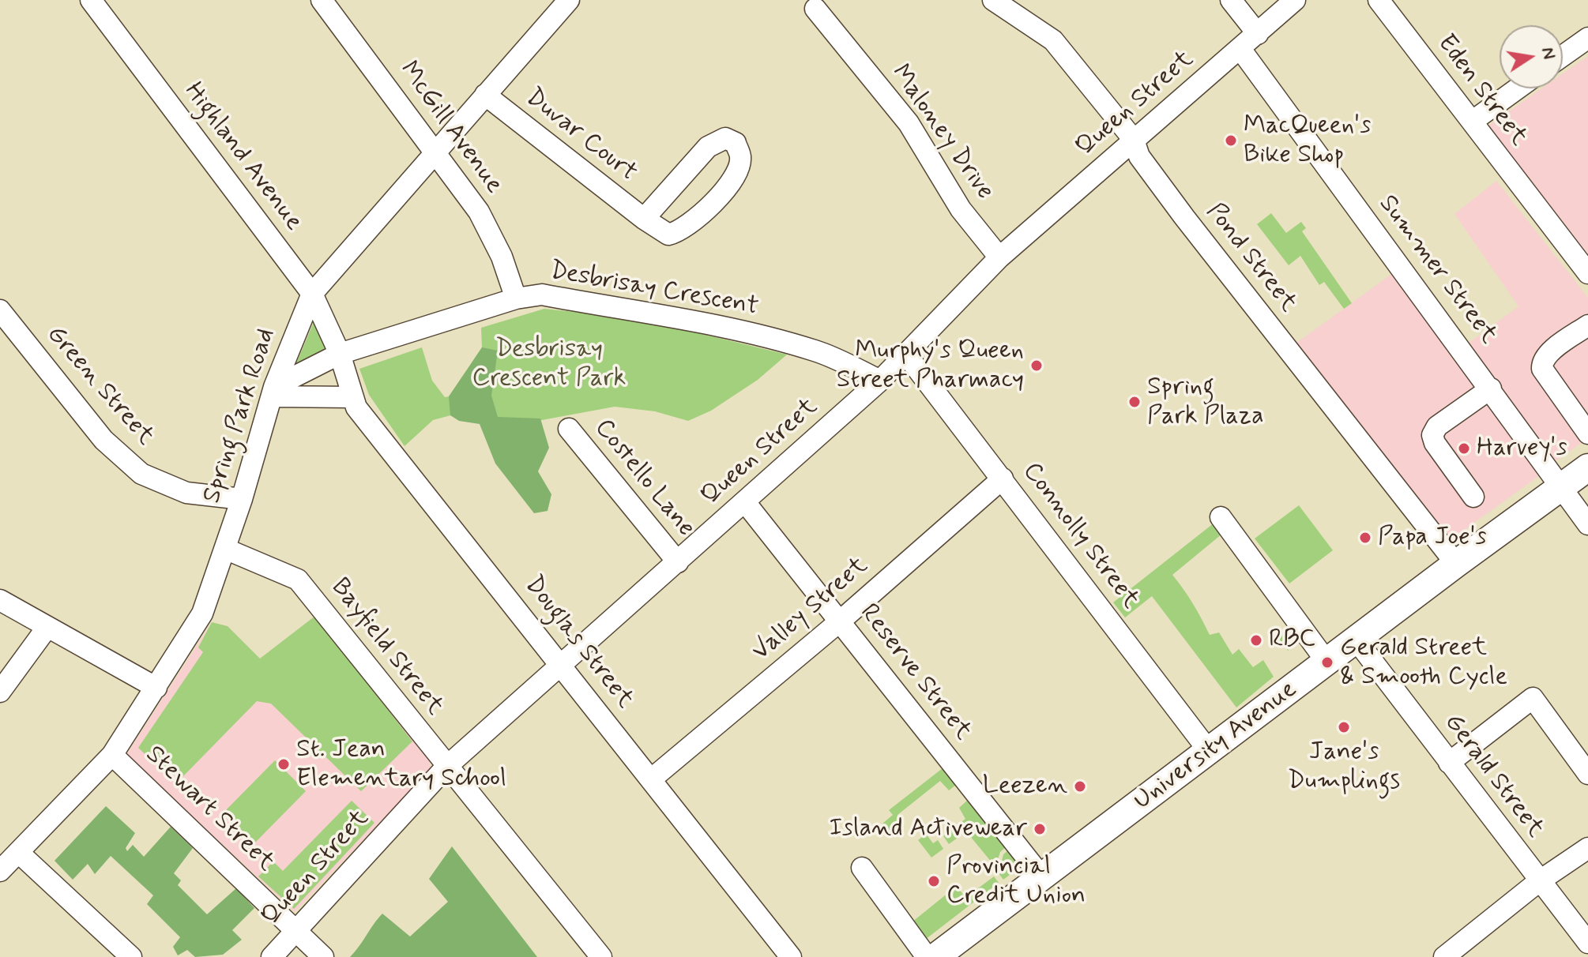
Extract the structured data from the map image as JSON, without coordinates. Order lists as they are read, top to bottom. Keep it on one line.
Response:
{"streets":{"main road":["University Avenue"],"street":["Eden Street","Queen Street","McGill Avenue","Maloney Drive","Duvar Court","Highland Avenue","Pond Street","Summer Street","Desbrisay Crescent","Green Street","Spring Park Road","Costello Lane","Connolly Street","Valley Street","Douglas Street","Bayfield Street","Reserve Street","Gerald Street","Stewart Street"]},"crossings":[["Queen Street","Maloney Drive"],["Queen Street","Pond Street"],["Queen Street","Summer Street"],["Queen Street","Desbrisay Crescent"],["Queen Street","Costello Lane"],["Queen Street","Connolly Street"],["Queen Street","Douglas Street"],["Queen Street","Bayfield Street"],["Queen Street","Reserve Street"],["Queen Street","Stewart Street"],["McGill Avenue","Desbrisay Crescent"],["McGill Avenue","Spring Park Road"],["Duvar Court","Spring Park Road"],["Highland Avenue","Desbrisay Crescent"],["Highland Avenue","Spring Park Road"],["Highland Avenue","Douglas Street"],["Pond Street","University Avenue"],["Summer Street","University Avenue"],["Desbrisay Crescent","Spring Park Road"],["Desbrisay Crescent","Douglas Street"],["Green Street","Spring Park Road"],["Spring Park Road","Bayfield Street"],["Spring Park Road","Stewart Street"],["Connolly Street","Valley Street"],["Connolly Street","University Avenue"],["Valley Street","Douglas Street"],["Valley Street","Reserve Street"],["Reserve Street","University Avenue"],["University Avenue","Gerald Street"]],"parks":["Desbrisay Crescent Park"],"places":["MacQueen's Bike Shop","Murphy's Queen Street Pharmacy","Spring Park Plaza","Harvey's","Papa Joe's","RBC","Gerald Street & Smooth Cycle","Jane's Dumplings","St. Jean Elementary School","Leezen","Island Activewear","Provincial Credit Union"],"north":"right"}
